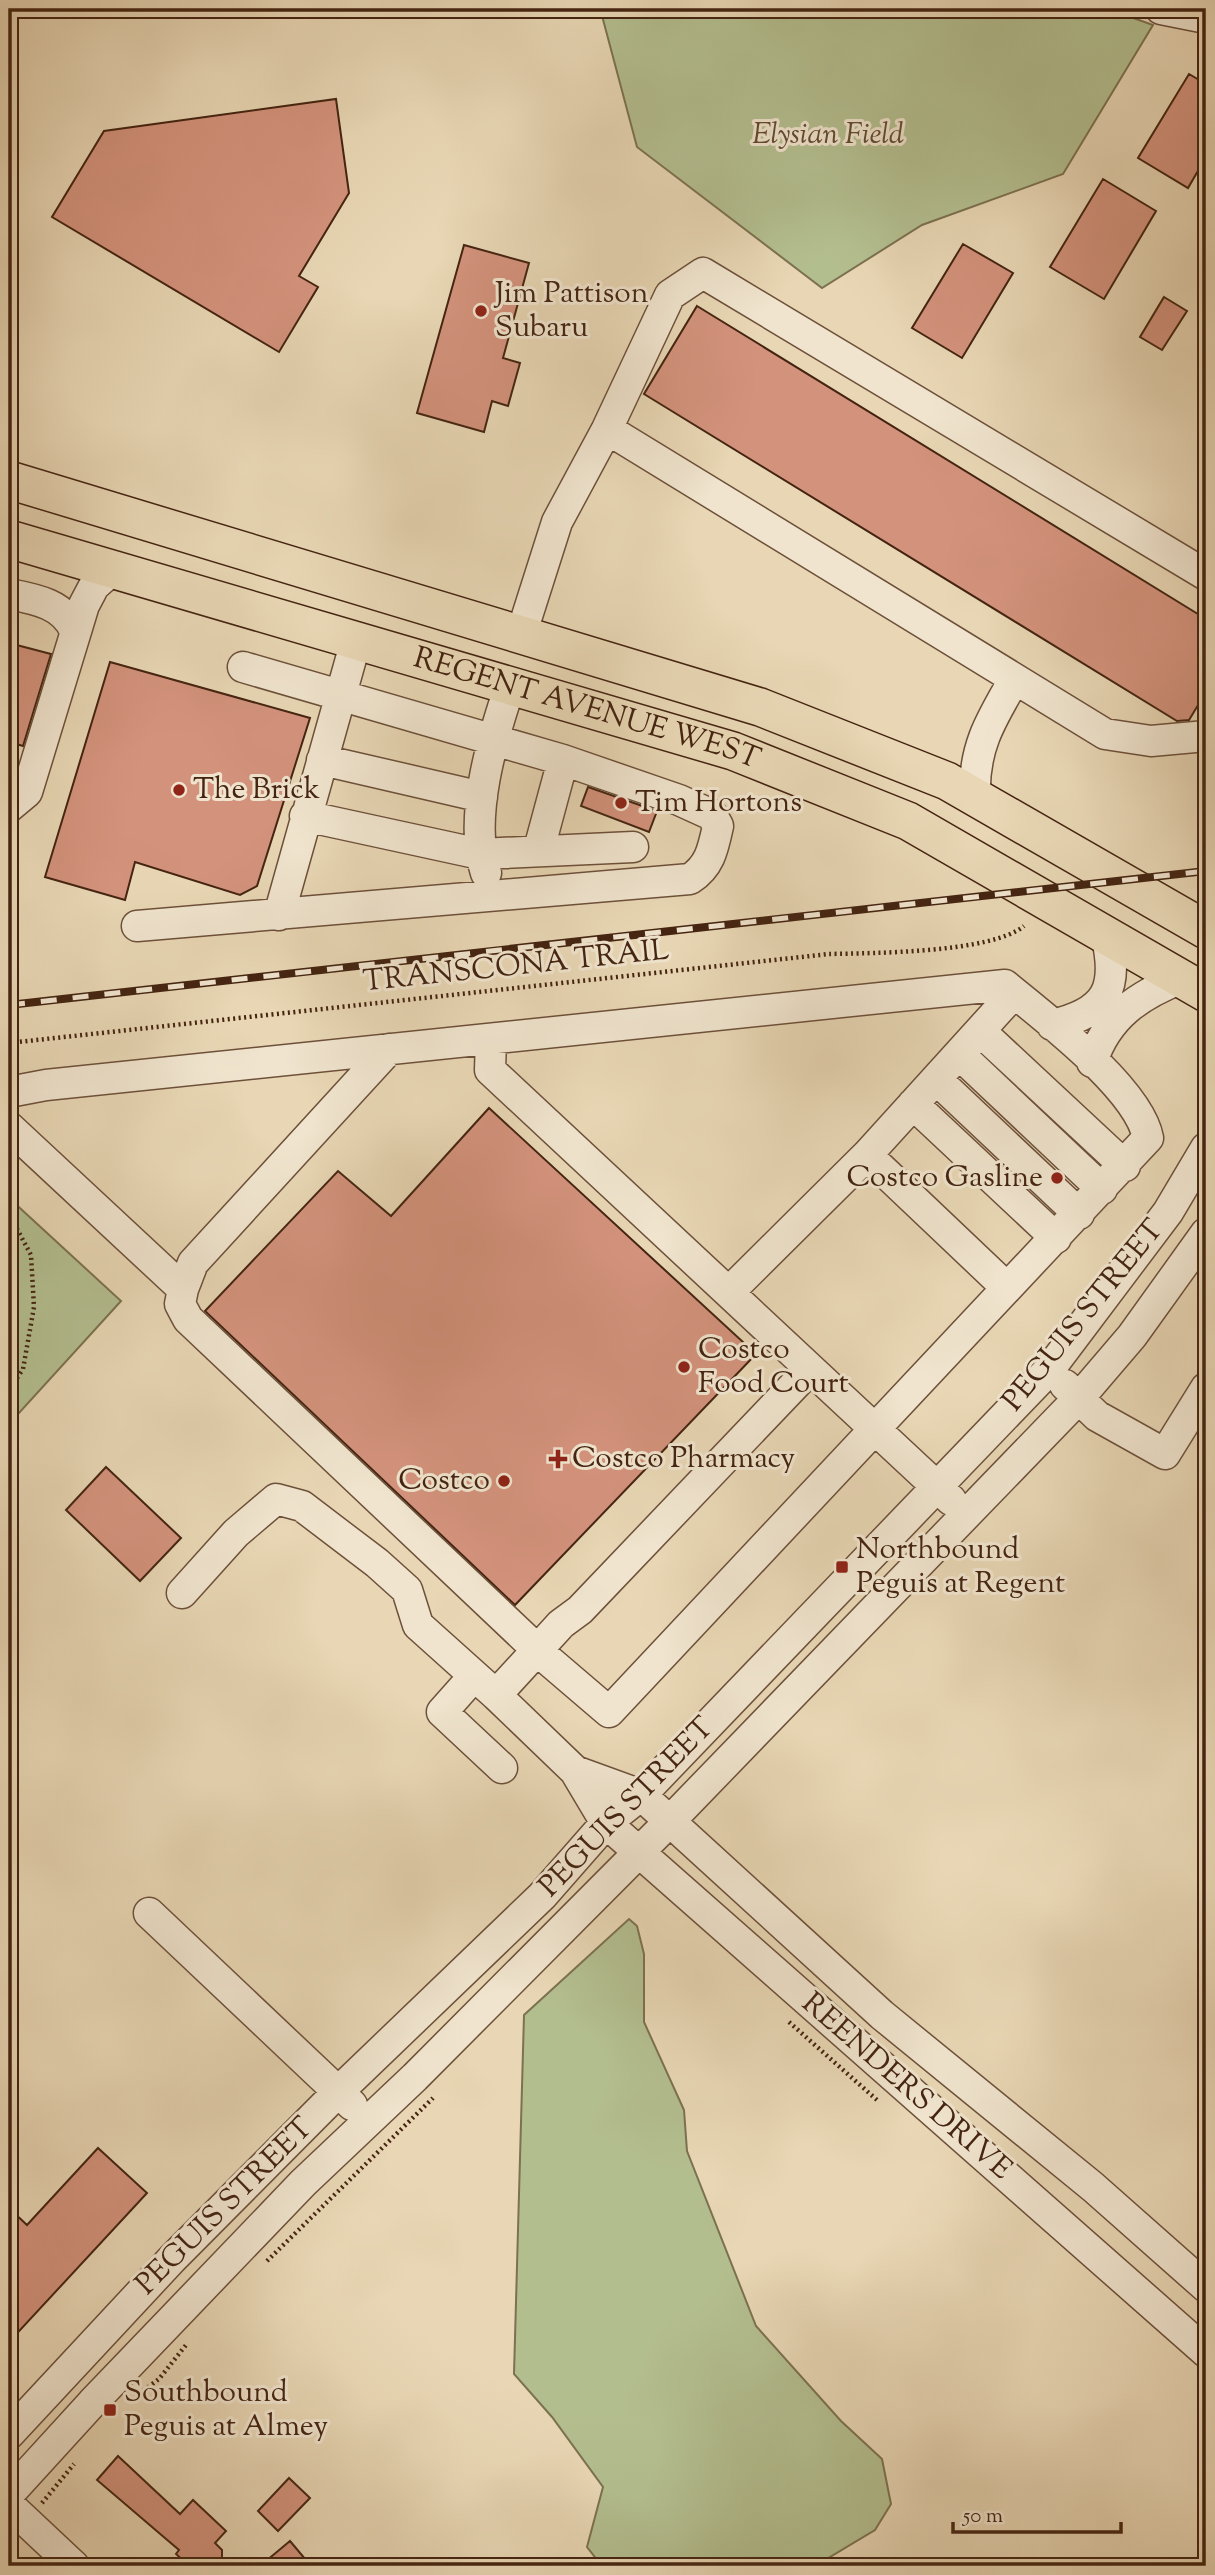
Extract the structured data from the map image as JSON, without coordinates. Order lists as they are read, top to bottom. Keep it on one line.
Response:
{"streets":{"main road":["REGENT AVENUE WEST"],"street":["PEGUIS STREET","REENDERS DRIVE"],"path":["TRANSCONA TRAIL"]},"crossings":[["PEGUIS STREET","REENDERS DRIVE"]],"parks":["Elysian Field"],"places":{"other":["Jim Pattison Subaru","The Brick","Tim Hortons","Costco Gasline","Costco Food Court","Costco"],"health":["Costco Pharmacy"],"transit":["Northbound Peguis at Regent","Southbound Peguis at Almey"]},"scale_bar":"50 m"}
